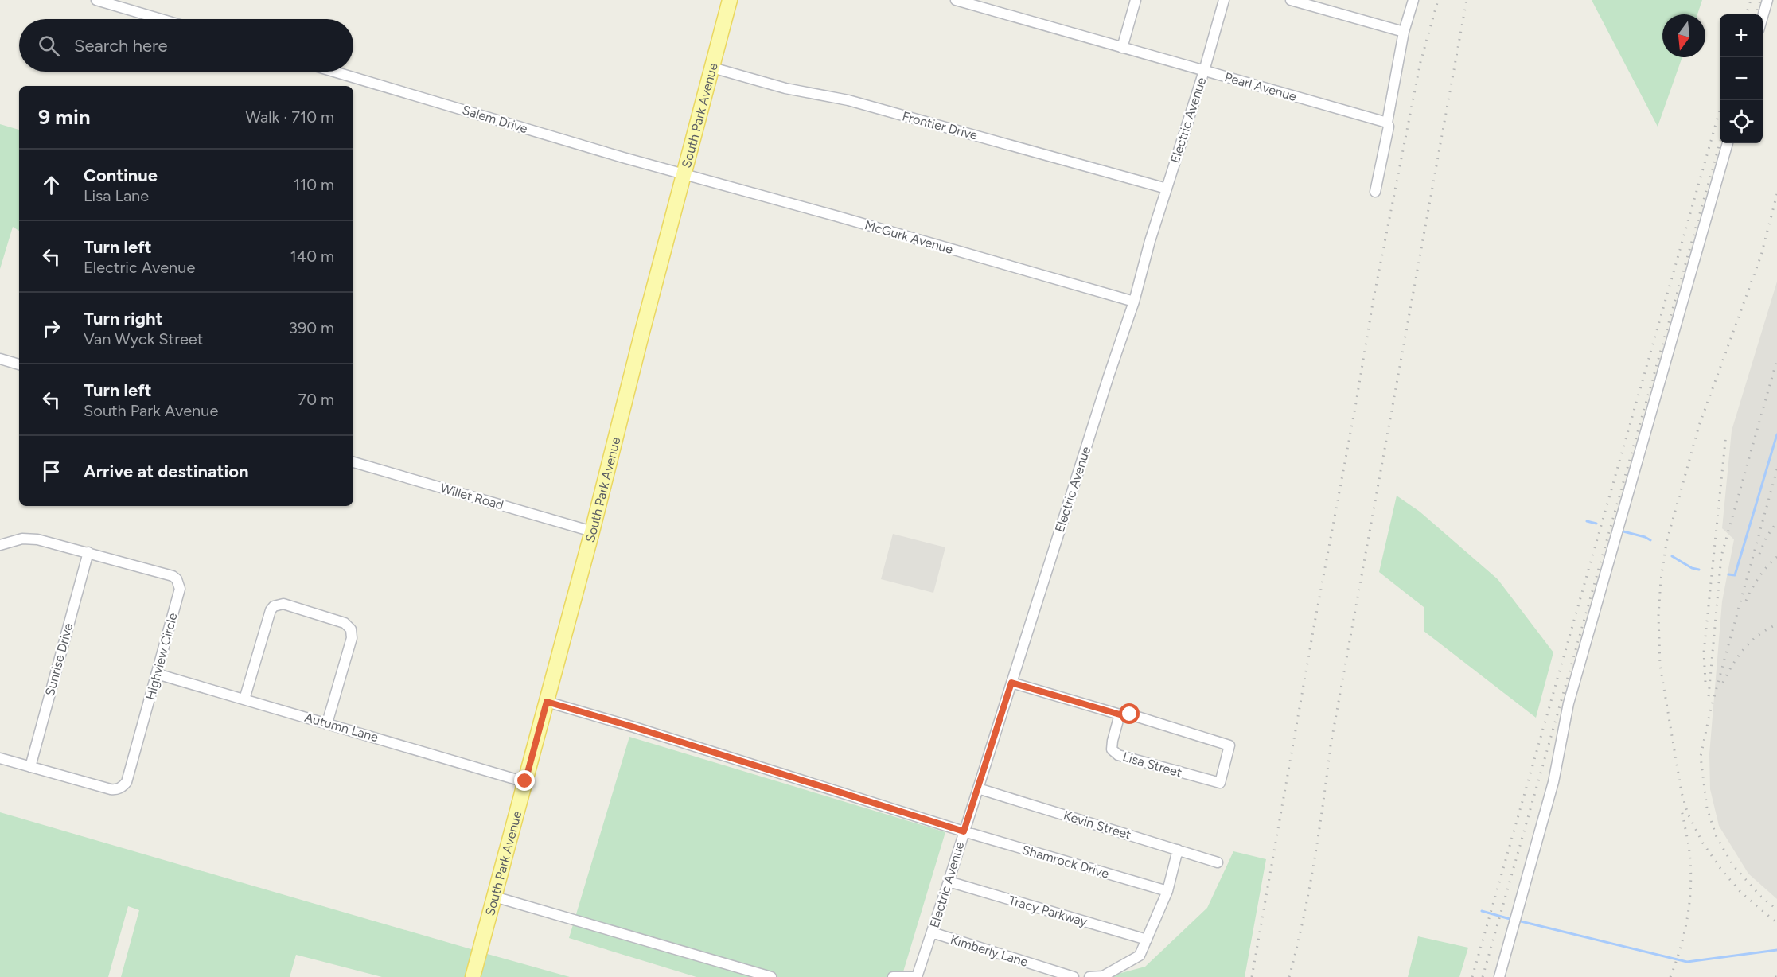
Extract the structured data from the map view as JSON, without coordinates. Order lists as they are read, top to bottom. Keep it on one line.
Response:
{"streets":{"main road":["South Park Avenue"],"street":["Pearl Avenue","Salem Drive","Electric Avenue","Frontier Drive","McGurk Avenue","Willet Road","Highview Circle","Sunrise Drive","Autumn Lane","Lisa Street","Kevin Street","Shamrock Drive","Tracy Parkway","Kimberly Lane"]},"crossings":[["Pearl Avenue","Electric Avenue"],["South Park Avenue","Salem Drive"],["South Park Avenue","Frontier Drive"],["South Park Avenue","McGurk Avenue"],["South Park Avenue","Willet Road"],["South Park Avenue","Autumn Lane"],["South Park Avenue","Shamrock Drive"],["Salem Drive","McGurk Avenue"],["Electric Avenue","Frontier Drive"],["Electric Avenue","McGurk Avenue"],["Electric Avenue","Kevin Street"],["Electric Avenue","Shamrock Drive"],["Electric Avenue","Tracy Parkway"],["Electric Avenue","Kimberly Lane"],["Highview Circle","Sunrise Drive"],["Highview Circle","Autumn Lane"]],"north":"bottom","page":{"map_buttons":["+","−"],"search":"Search here","heading":["9 min","Walk · 710 m"],"list":[["Continue","Lisa Lane","110 m"],["Turn left","Electric Avenue","140 m"],["Turn right","Van Wyck Street","390 m"],["Turn left","South Park Avenue","70 m"],"Arrive at destination"]}}
